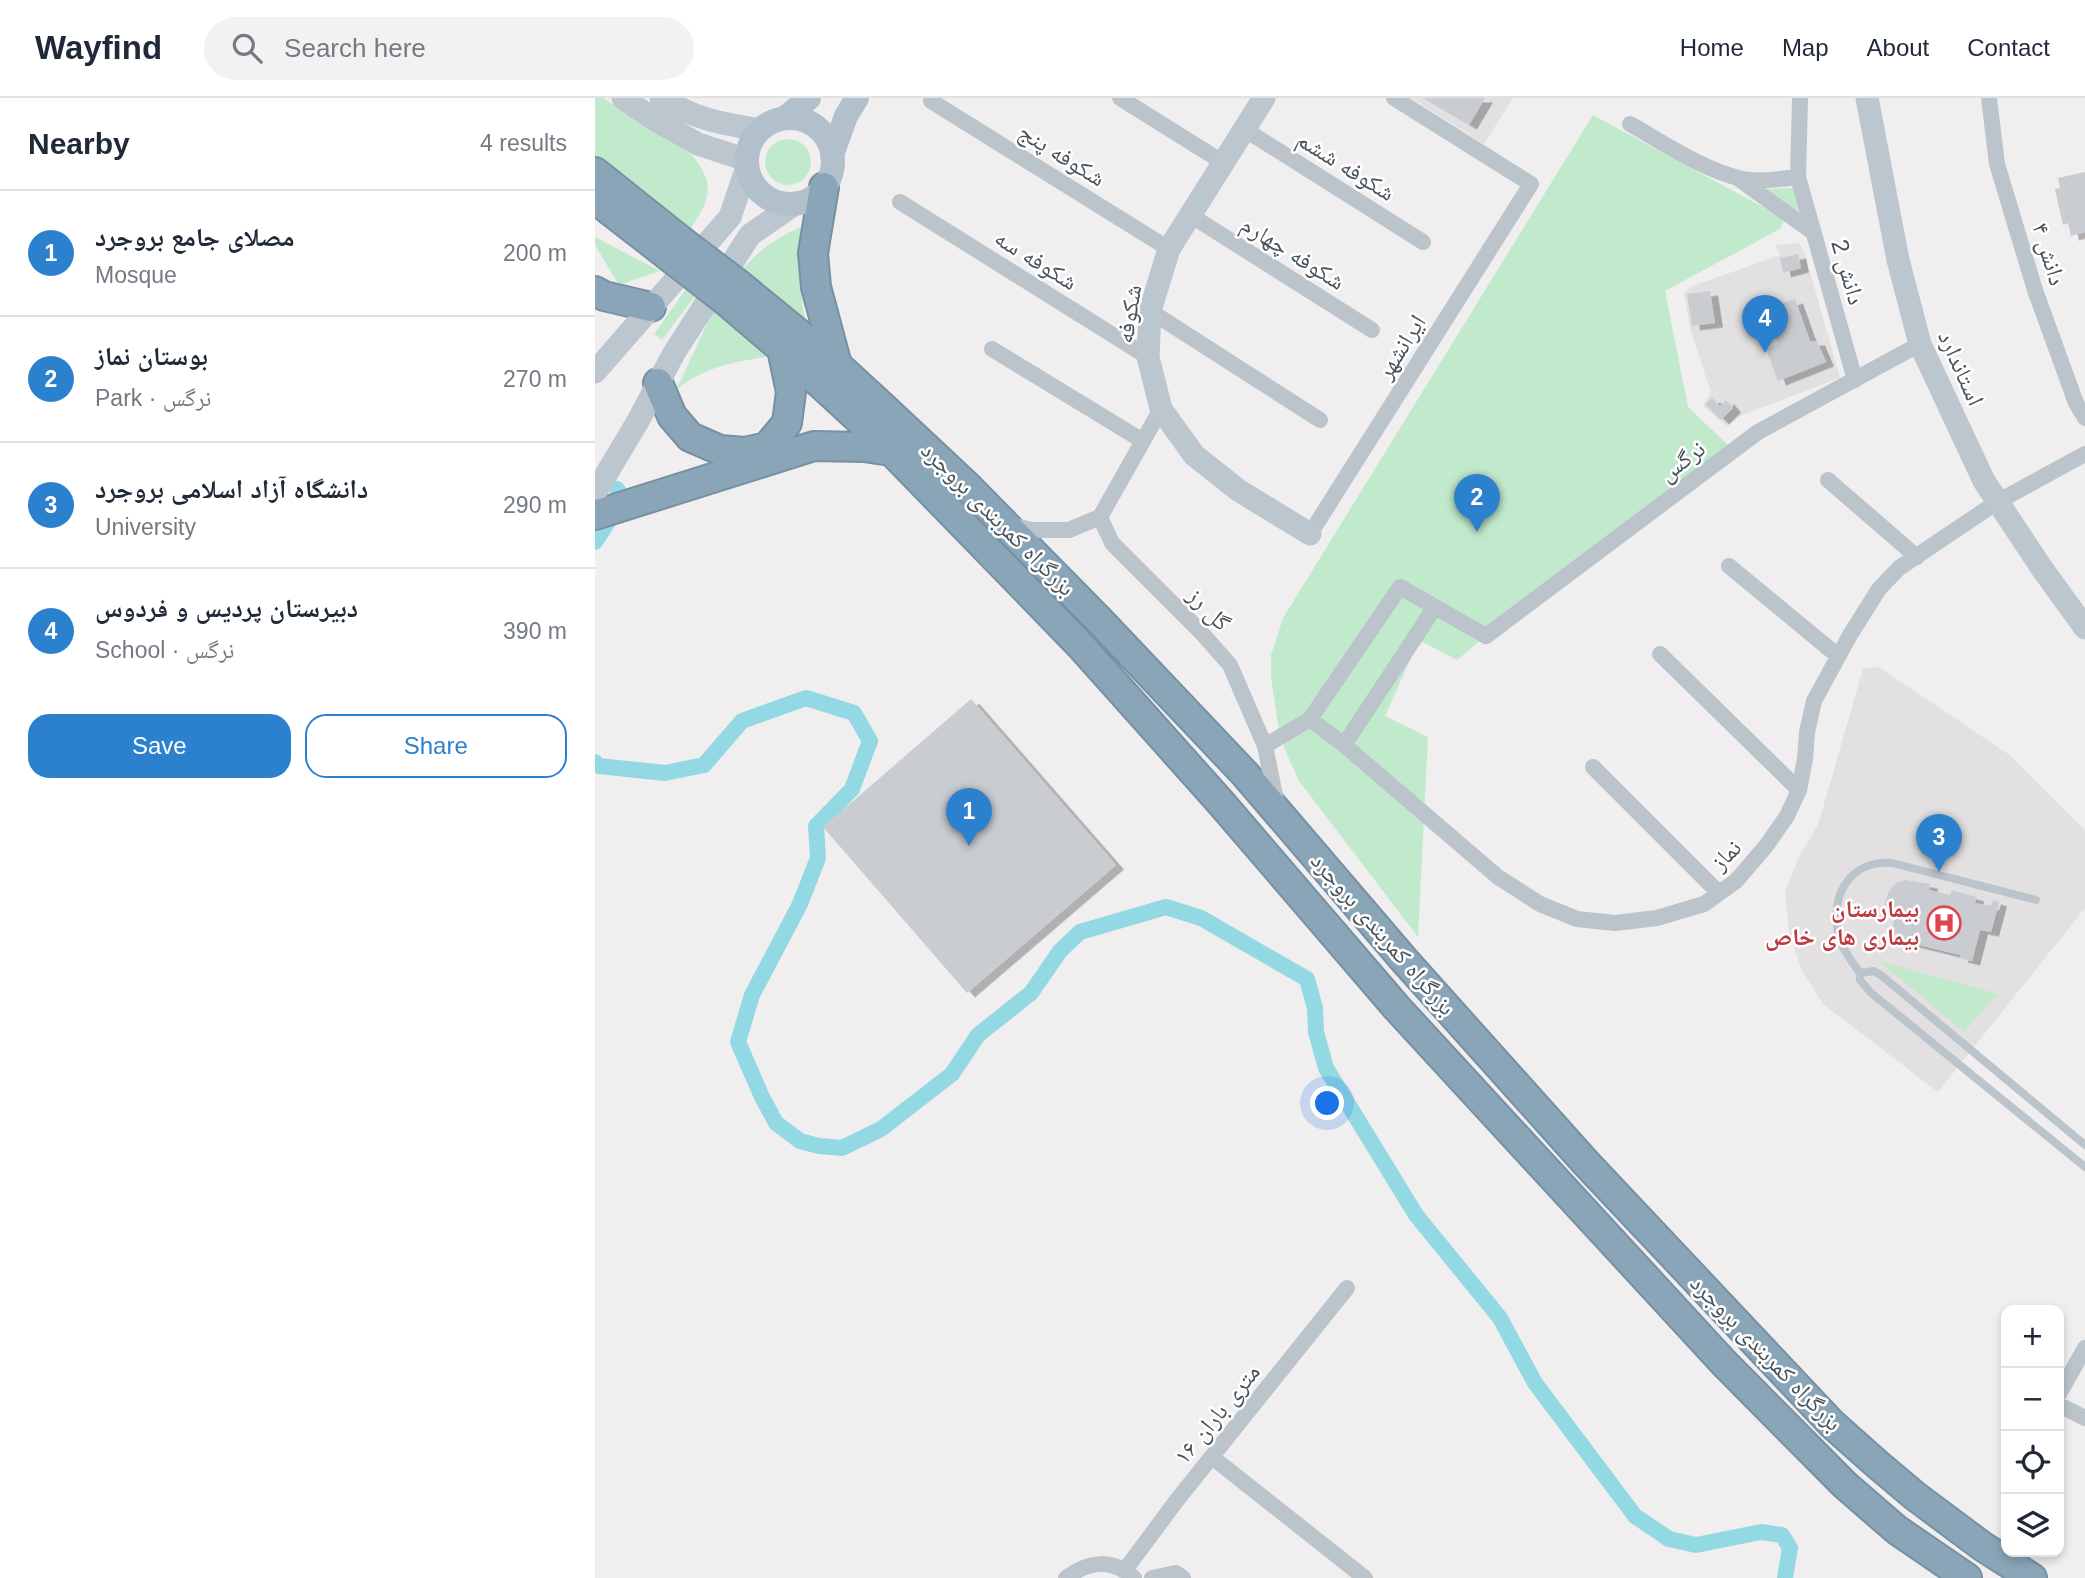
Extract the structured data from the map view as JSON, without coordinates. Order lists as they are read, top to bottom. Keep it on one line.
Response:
{"streets":{"highway":["بزرگراه کمربندی بروجرد"],"street":["شکوفه پنج","شکوفه ششم","شکوفه چهارم","دانش ۴","شکوفه سه","دانش 2","شکوفه","ایرانشهر","استاندارد","نرگس","گل رز","نماز","۱۶ متری باران"]},"crossings":[["شکوفه پنج","شکوفه"],["شکوفه ششم","شکوفه"],["شکوفه چهارم","شکوفه"],["شکوفه سه","شکوفه"],["دانش 2","نرگس"],["شکوفه","ایرانشهر"],["استاندارد","نرگس"],["استاندارد","نماز"],["بزرگراه کمربندی بروجرد","گل رز"]],"places":{"hospital":["بیمارستان بیماری های خاص"]},"page":{"header":"Wayfind","search":"Search here","nav":["Home","Map","About","Contact"],"heading":["Nearby","4 results"],"list":[{"mark":"1","name":"مصلای جامع بروجرد","note":"Mosque","value":"200 m"},{"mark":"2","name":"بوستان نماز","note":"Park · نرگس","value":"270 m"},{"mark":"3","name":"دانشگاه آزاد اسلامی بروجرد","note":"University","value":"290 m"},{"mark":"4","name":"دبیرستان پردیس و فردوس","note":"School · نرگس","value":"390 m"}],"pins":["4","2","1","3"],"buttons":["Save","Share"],"map_buttons":["+","−"]}}
